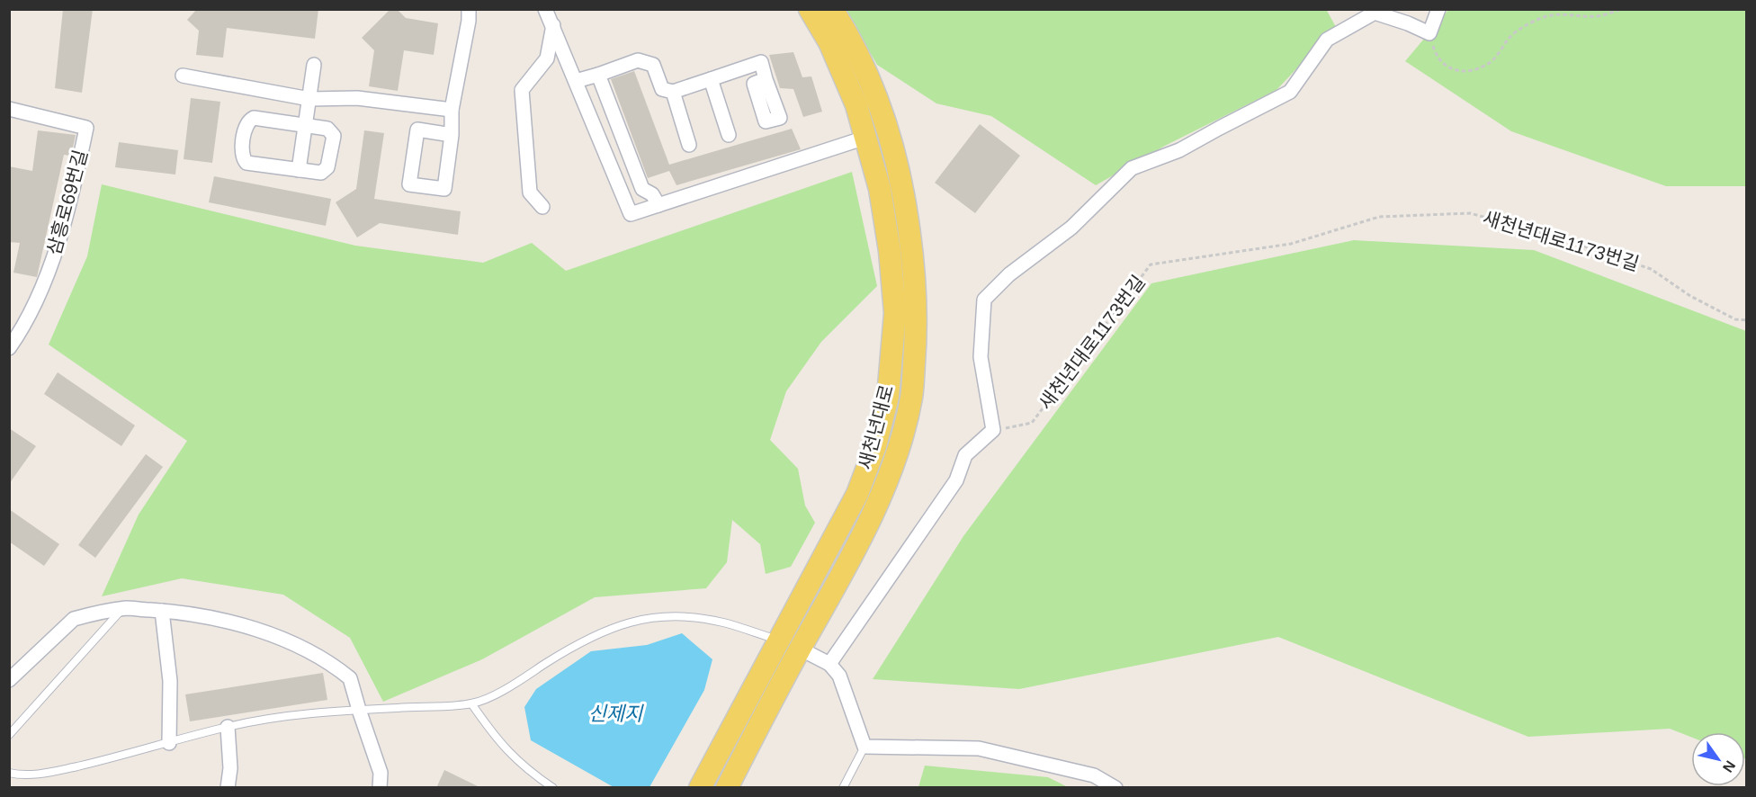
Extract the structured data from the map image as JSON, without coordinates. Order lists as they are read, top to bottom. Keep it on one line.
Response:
{"streets":{"main road":["새천년대로"],"street":["삼흥로69번길"],"path":["새천년대로1173번길"]},"water":["신제지"],"north":"bottom right"}
